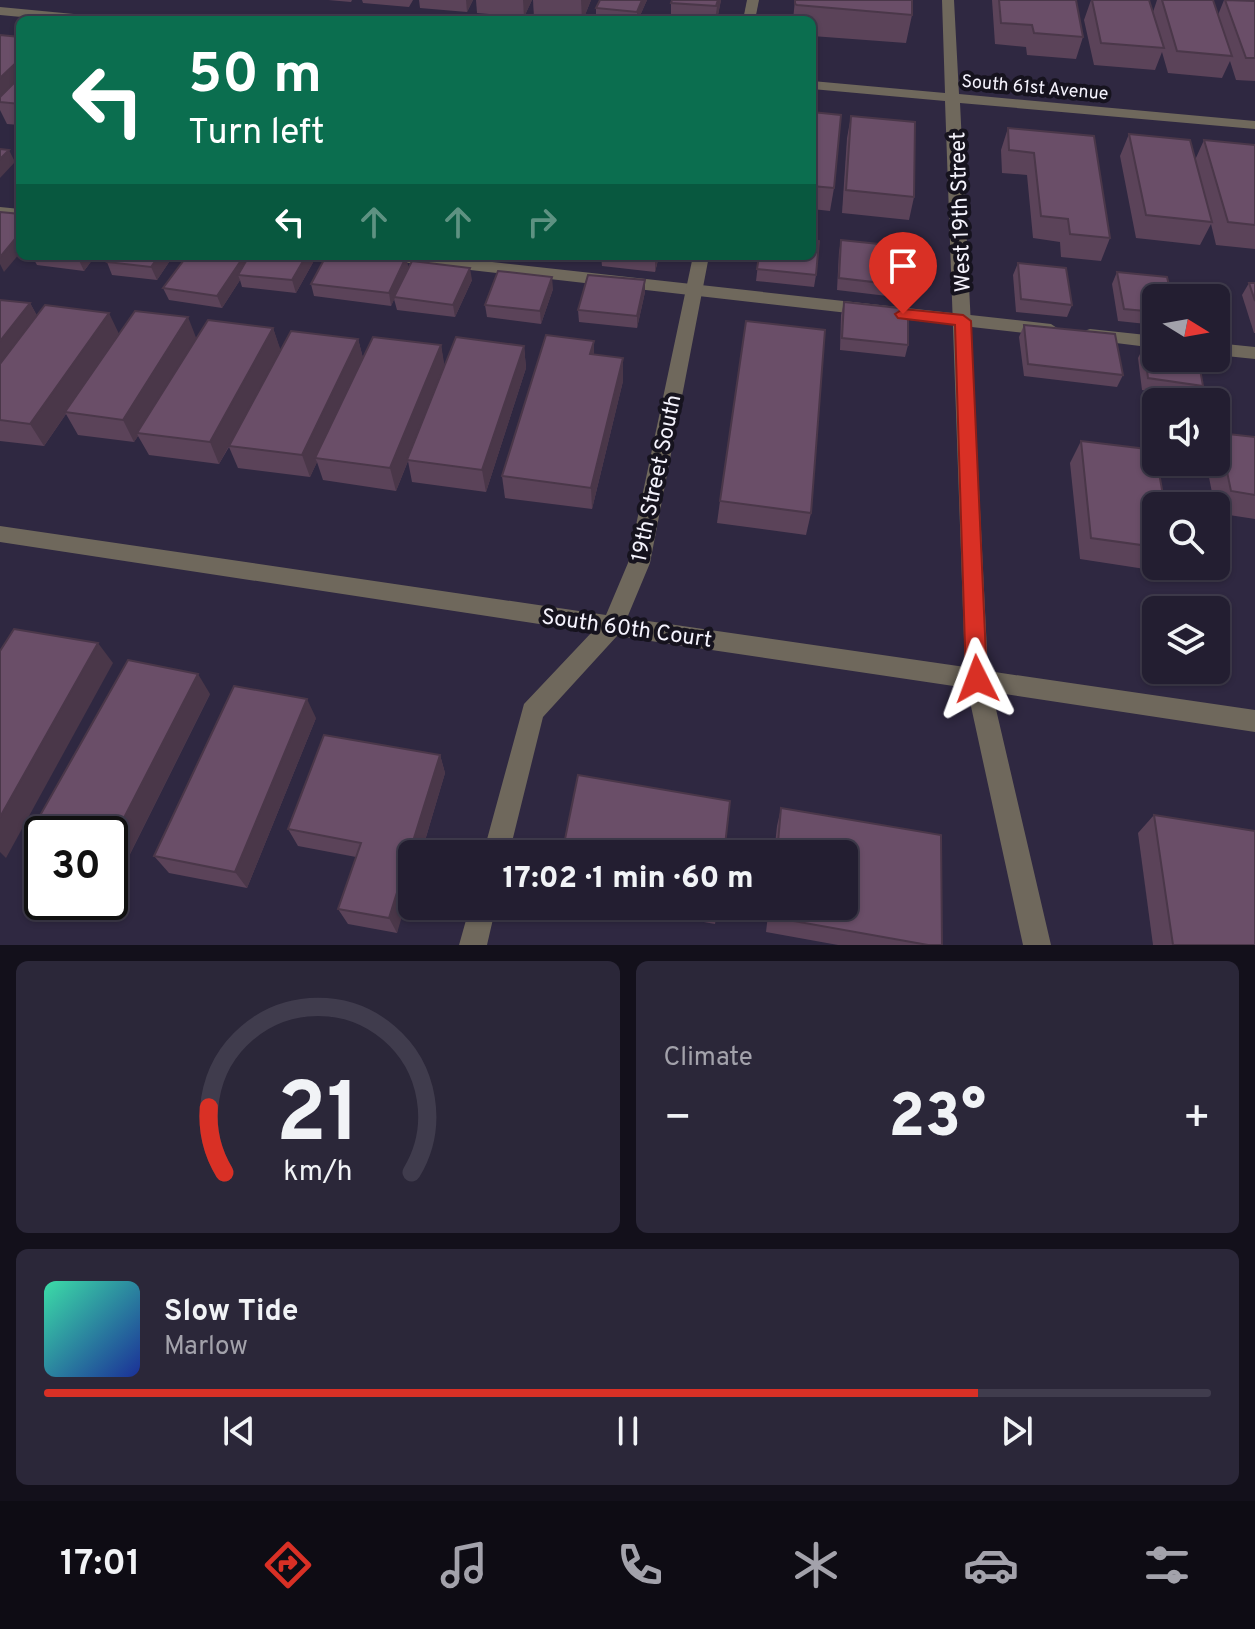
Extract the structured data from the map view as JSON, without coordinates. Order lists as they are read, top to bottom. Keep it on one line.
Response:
{"streets":{"street":["South 61st Avenue","West 19th Street","19th Street South","South 60th Court"]},"crossings":[["South 61st Avenue","West 19th Street"],["West 19th Street","South 60th Court"],["19th Street South","South 60th Court"]],"north":"right","page":{"turn":["50 m","Turn left"],"limit":"30","trip":"17:02 · 1 min · 60 m","tile":"Climate","heat":["−","23°","+"],"song":["Slow Tide","Marlow"],"tabs":"17:01","gauge":["21","km/h"]}}
